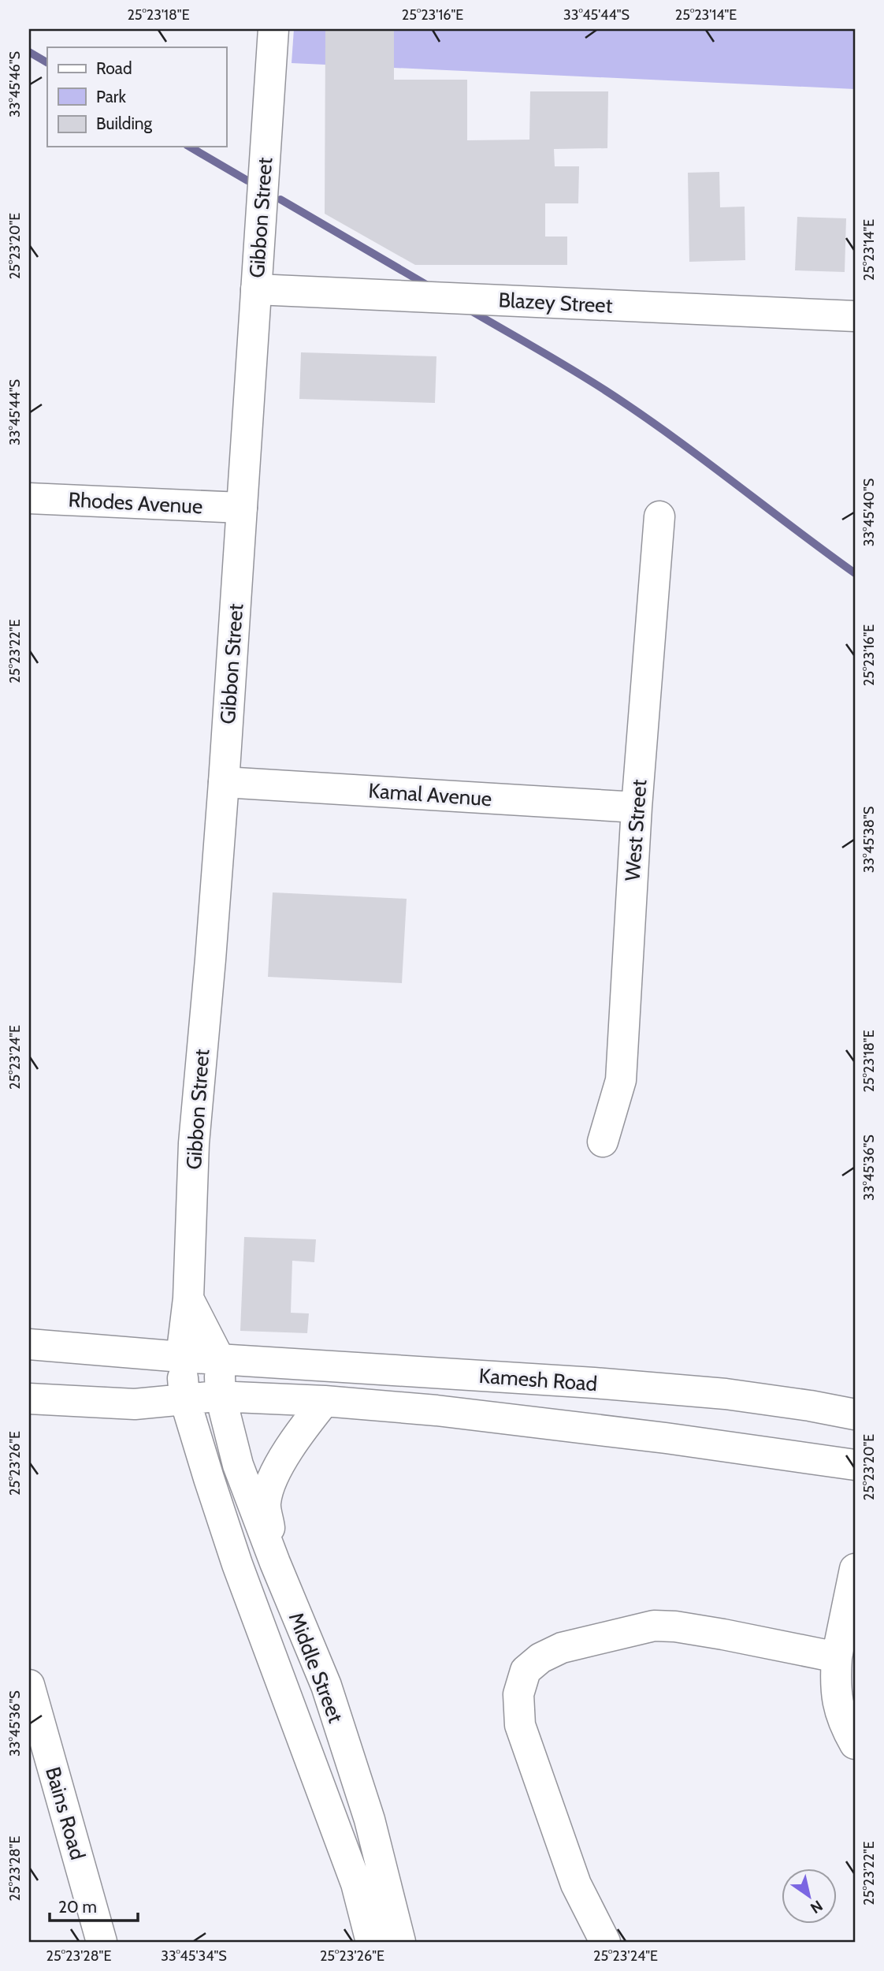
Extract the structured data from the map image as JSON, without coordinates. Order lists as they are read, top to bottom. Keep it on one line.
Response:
{"streets":{"street":["Gibbon Street","Blazey Street","Rhodes Avenue","Kamal Avenue","West Street","Kamesh Road","Middle Street","Bains Road"]},"crossings":[["Gibbon Street","Blazey Street"],["Gibbon Street","Rhodes Avenue"],["Gibbon Street","Kamal Avenue"],["Gibbon Street","Kamesh Road"],["Gibbon Street","Middle Street"],["Kamal Avenue","West Street"],["Kamesh Road","Middle Street"]],"legend":["Road","Park","Building"],"scale_bar":"20 m","north":"bottom right","coordinates":["25°23'18\"E","25°23'16\"E","33°45'44\"S","25°23'14\"E","33°45'46\"S","25°23'20\"E","33°45'40\"S","25°23'22\"E","33°45'38\"S","25°23'24\"E","33°45'36\"S","25°23'26\"E","25°23'28\"E","33°45'34\"S"]}
